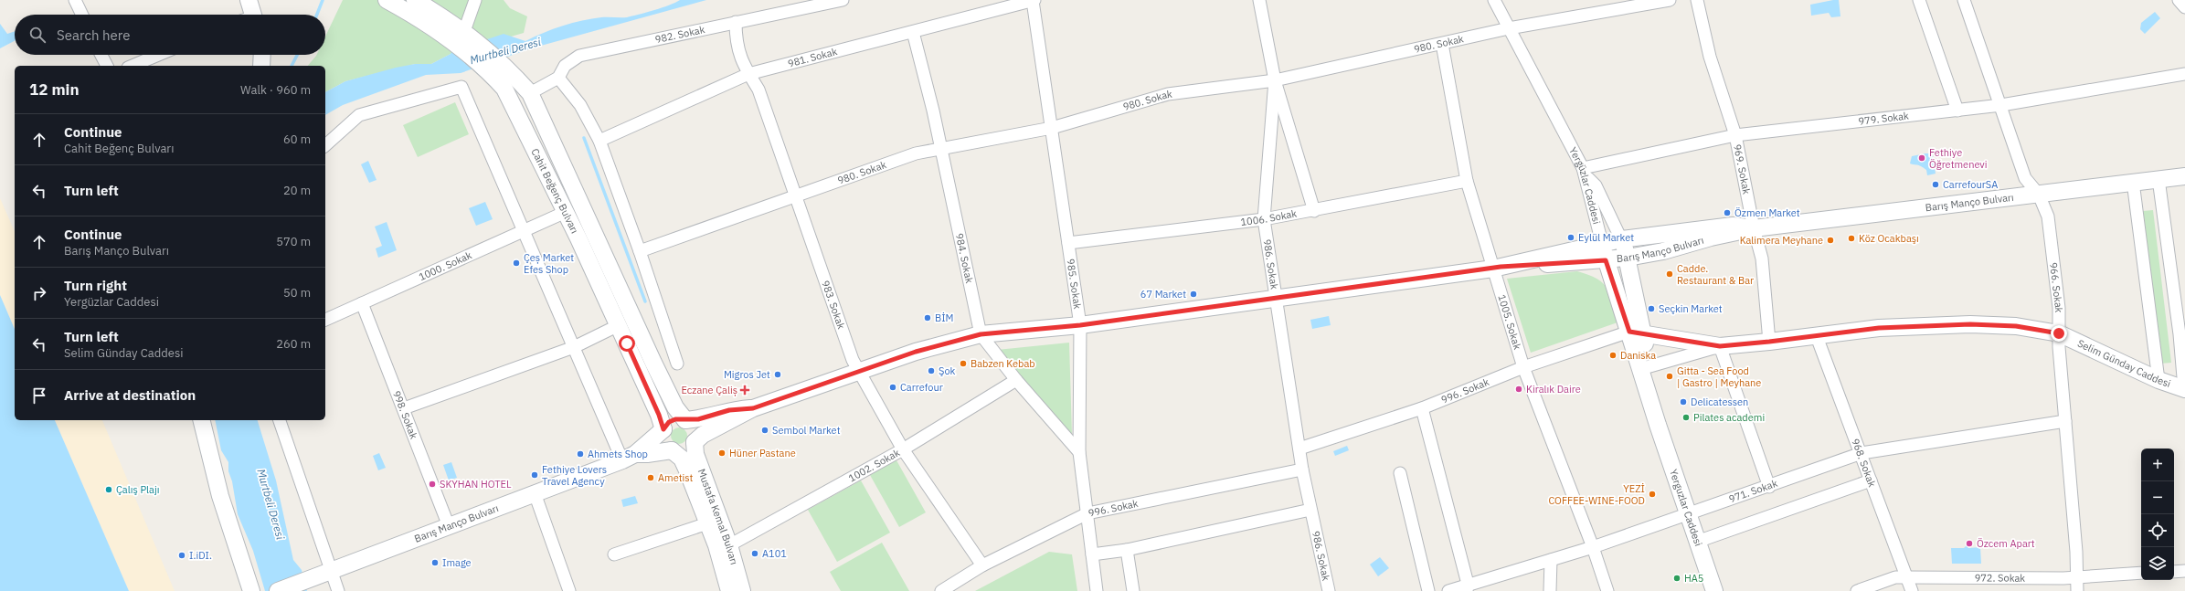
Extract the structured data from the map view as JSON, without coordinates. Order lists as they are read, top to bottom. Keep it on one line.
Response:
{"streets":{"main road":["Yergüzlar Caddesi","Cahit Beğenç Bulvarı","Barış Manço Bulvarı","Selim Günday Caddesi","Yerguzlar Caddesi","Mustafa Kemal Bulvarı"],"street":["982. Sokak","980. Sokak","981. Sokak","979. Sokak","969. Sokak","1006. Sokak","984. Sokak","986. Sokak","1000. Sokak","985. Sokak","966. Sokak","983. Sokak","1005. Sokak","996. Sokak","998. Sokak","968. Sokak","1002. Sokak","971. Sokak","972. Sokak"]},"crossings":[["982. Sokak","Cahit Beğenç Bulvarı"],["982. Sokak","983. Sokak"],["980. Sokak","Yergüzlar Caddesi"],["980. Sokak","984. Sokak"],["980. Sokak","986. Sokak"],["980. Sokak","985. Sokak"],["980. Sokak","983. Sokak"],["980. Sokak","1005. Sokak"],["981. Sokak","984. Sokak"],["981. Sokak","985. Sokak"],["981. Sokak","983. Sokak"],["979. Sokak","969. Sokak"],["979. Sokak","Yergüzlar Caddesi"],["979. Sokak","966. Sokak"],["969. Sokak","Barış Manço Bulvarı"],["969. Sokak","Selim Günday Caddesi"],["Yergüzlar Caddesi","Barış Manço Bulvarı"],["Yergüzlar Caddesi","Selim Günday Caddesi"],["Yergüzlar Caddesi","996. Sokak"],["Yergüzlar Caddesi","Yerguzlar Caddesi"],["Cahit Beğenç Bulvarı","Barış Manço Bulvarı"],["Cahit Beğenç Bulvarı","1000. Sokak"],["Cahit Beğenç Bulvarı","Mustafa Kemal Bulvarı"],["Barış Manço Bulvarı","984. Sokak"],["Barış Manço Bulvarı","986. Sokak"],["Barış Manço Bulvarı","985. Sokak"],["Barış Manço Bulvarı","966. Sokak"],["Barış Manço Bulvarı","983. Sokak"],["Barış Manço Bulvarı","1005. Sokak"],["Barış Manço Bulvarı","998. Sokak"],["Barış Manço Bulvarı","Mustafa Kemal Bulvarı"],["1006. Sokak","986. Sokak"],["1006. Sokak","985. Sokak"],["1006. Sokak","1005. Sokak"],["984. Sokak","985. Sokak"],["984. Sokak","1002. Sokak"],["986. Sokak","996. Sokak"],["1000. Sokak","998. Sokak"],["985. Sokak","996. Sokak"],["966. Sokak","Selim Günday Caddesi"],["966. Sokak","971. Sokak"],["966. Sokak","972. Sokak"],["983. Sokak","996. Sokak"],["983. Sokak","1002. Sokak"],["1005. Sokak","996. Sokak"],["1005. Sokak","971. Sokak"],["Selim Günday Caddesi","996. Sokak"],["Selim Günday Caddesi","968. Sokak"],["968. Sokak","971. Sokak"],["968. Sokak","972. Sokak"],["1002. Sokak","Mustafa Kemal Bulvarı"],["971. Sokak","Yerguzlar Caddesi"]],"water":["Murtbeli Deresi"],"places":{"other":["Fethiye Öğretmenevi","CarrefourSA","Özmen Market","Eylül Market","Köz Ocakbaşı","Kalimera Meyhane","Çeș Market Efes Shop","Cadde. Restaurant & Bar","67 Market","Seçkin Market","BİM","Daniska","Babzen Kebab","Şok","Migros Jet","Gitta - Sea Food | Gastro | Meyhane","Carrefour","Kiralık Daire","Delicatessen","Pilates academi","Sembol Market","Hüner Pastane","Ahmets Shop","Fethiye Lovers Travel Agency","Ametist","SKYHAN HOTEL","Çalış Plajı","YEZİ COFFEE-WINE-FOOD","Özcem Apart","A101","I.iDI.","Image","HA5"],"health":["Eczane Çaliș"]},"page":{"search":"Search here","heading":["12 min","Walk · 960 m"],"list":[["Continue","Cahit Beğenç Bulvarı","60 m"],["Turn left","20 m"],["Continue","Barış Manço Bulvarı","570 m"],["Turn right","Yergüzlar Caddesi","50 m"],["Turn left","Selim Günday Caddesi","260 m"],"Arrive at destination"],"map_buttons":["+","−"]}}
